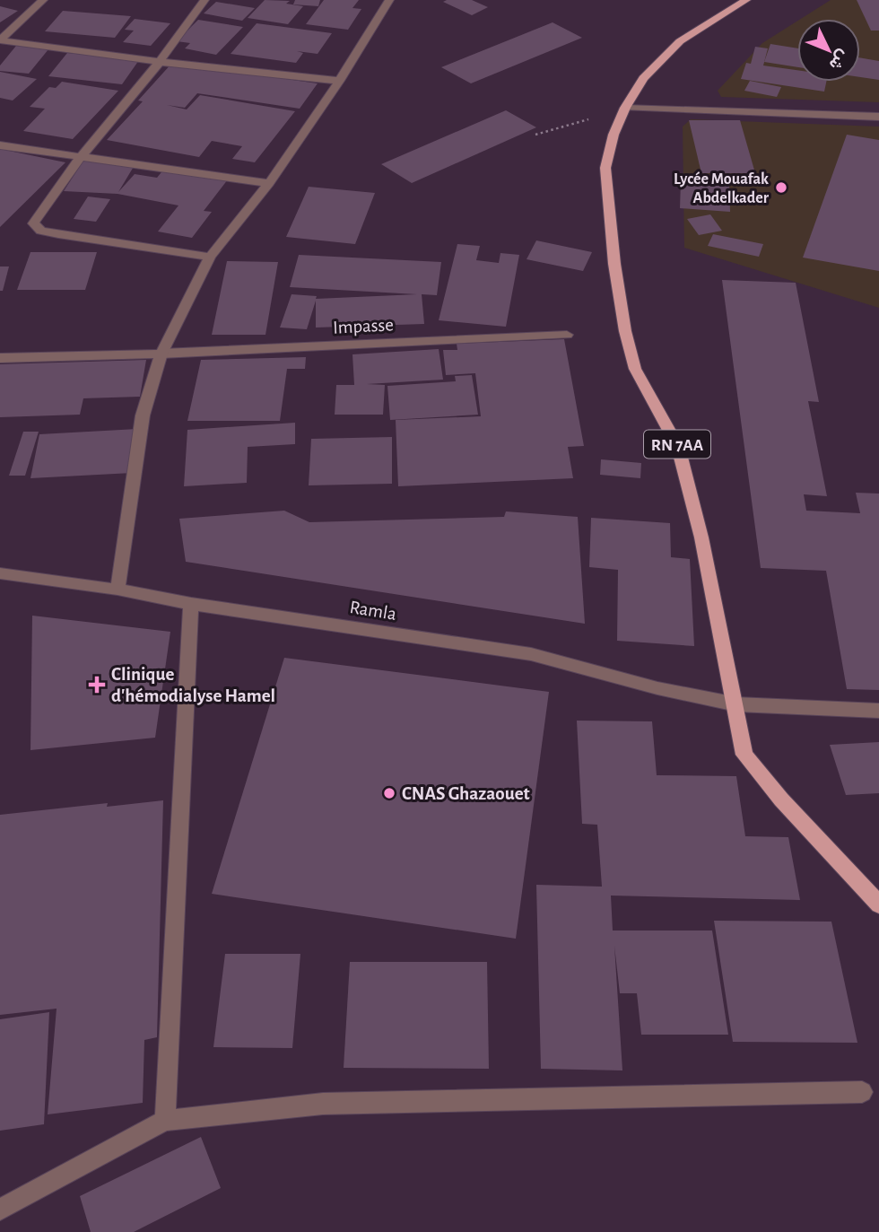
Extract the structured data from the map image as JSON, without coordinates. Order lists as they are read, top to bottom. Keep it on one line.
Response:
{"streets":{"main road":["RN 7AA"],"street":["Impasse","Ramla"]},"crossings":[["RN 7AA","Ramla"]],"places":{"other":["Lycée Mouafak Abdelkader","CNAS Ghazaouet"],"health":["Clinique d'hémodialyse Hamel"]},"north":"bottom right"}
